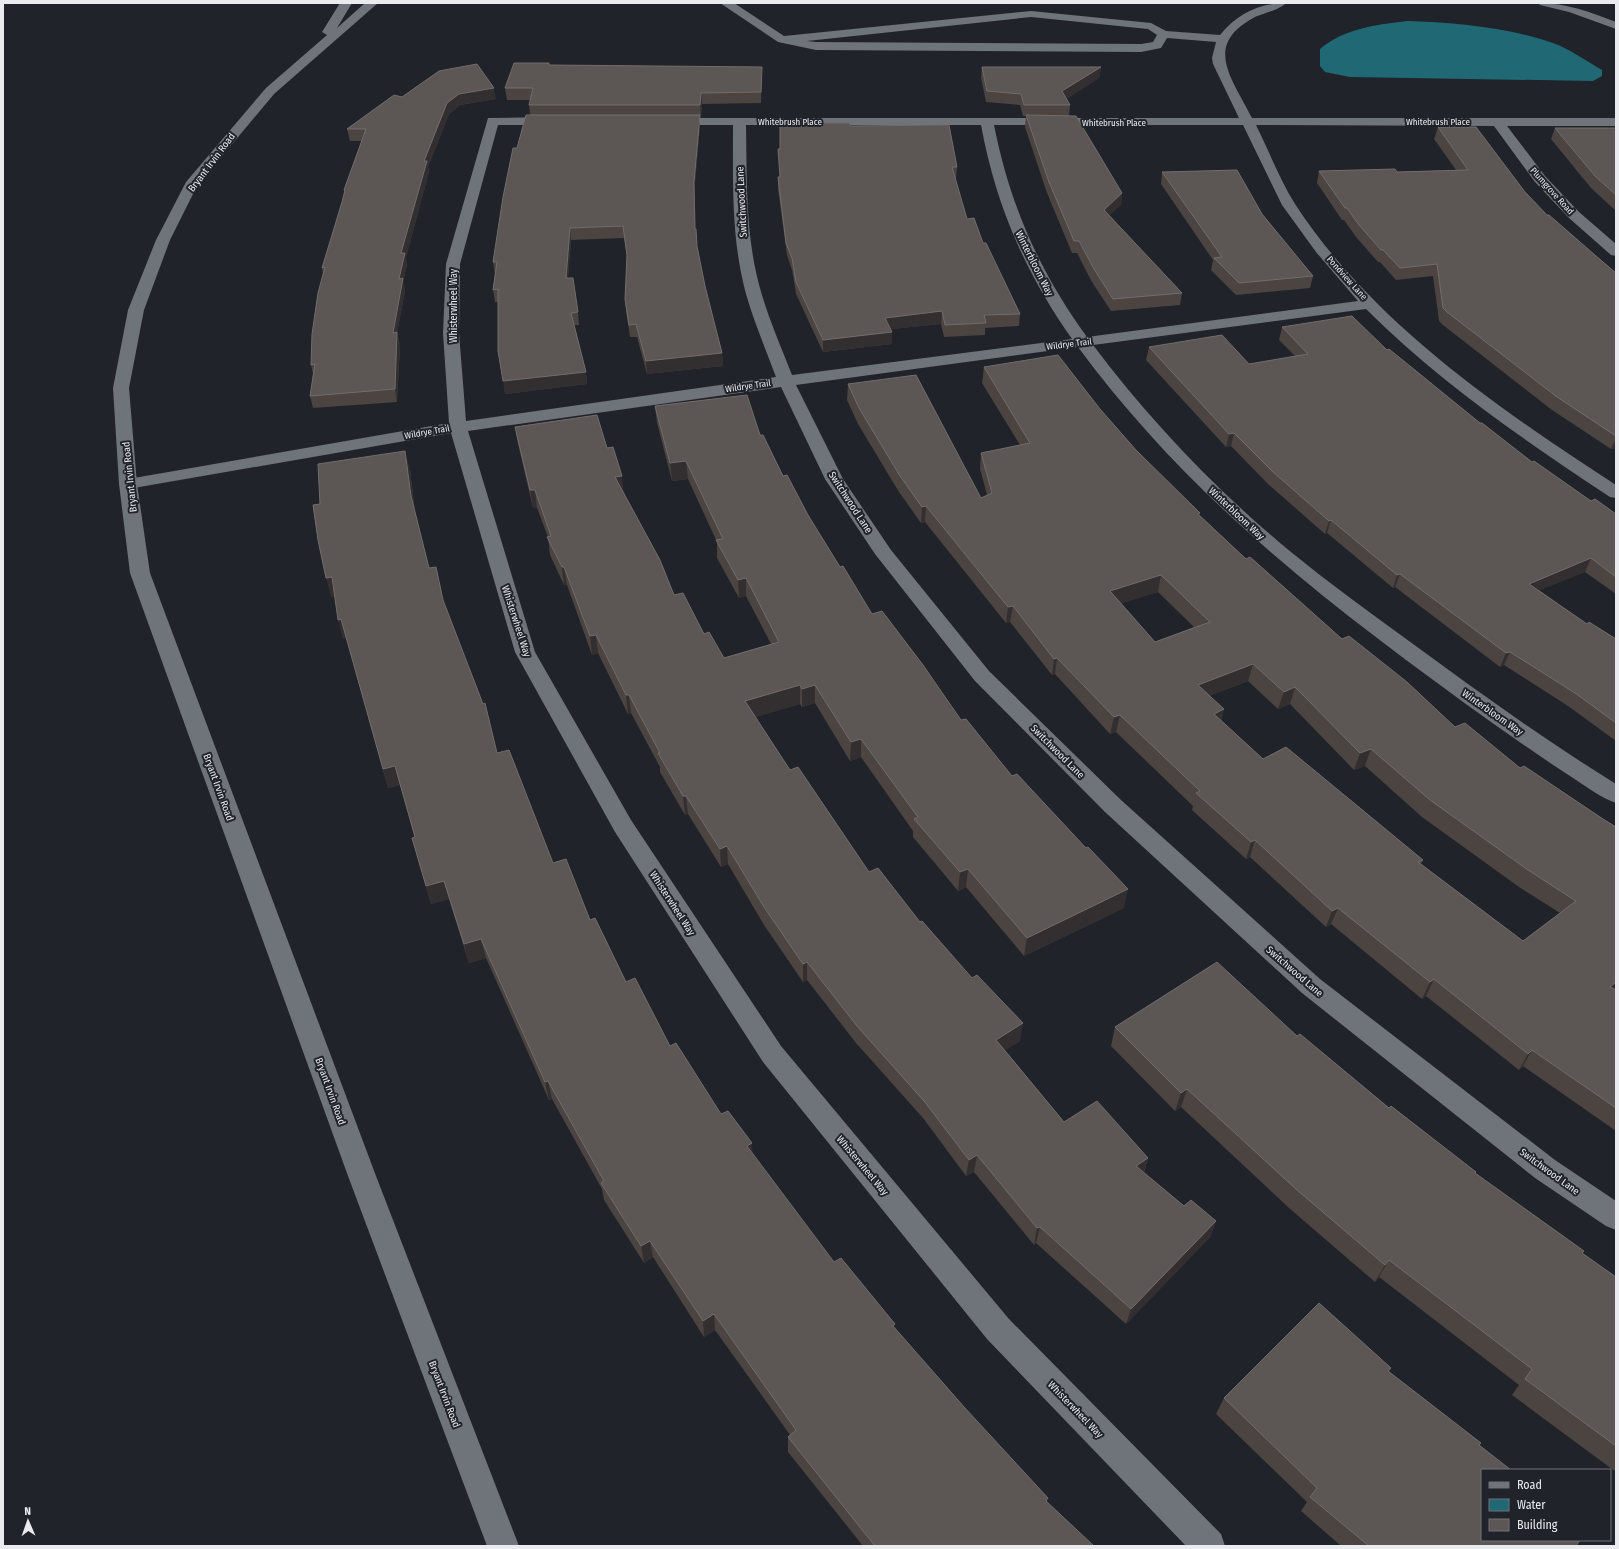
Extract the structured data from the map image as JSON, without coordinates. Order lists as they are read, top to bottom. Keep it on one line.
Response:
{"streets":{"street":["Whitebrush Place","Bryant Irvin Road","Plumgrove Road","Switchwood Lane","Winterbloom Way","Pondview Lane","Whisterwheel Way","Wildrye Trail"]},"crossings":[["Whitebrush Place","Plumgrove Road"],["Whitebrush Place","Switchwood Lane"],["Whitebrush Place","Winterbloom Way"],["Whitebrush Place","Pondview Lane"],["Bryant Irvin Road","Wildrye Trail"],["Switchwood Lane","Wildrye Trail"],["Winterbloom Way","Wildrye Trail"],["Pondview Lane","Wildrye Trail"],["Whisterwheel Way","Wildrye Trail"]],"legend":["Road","Water","Building"],"north":"top"}
